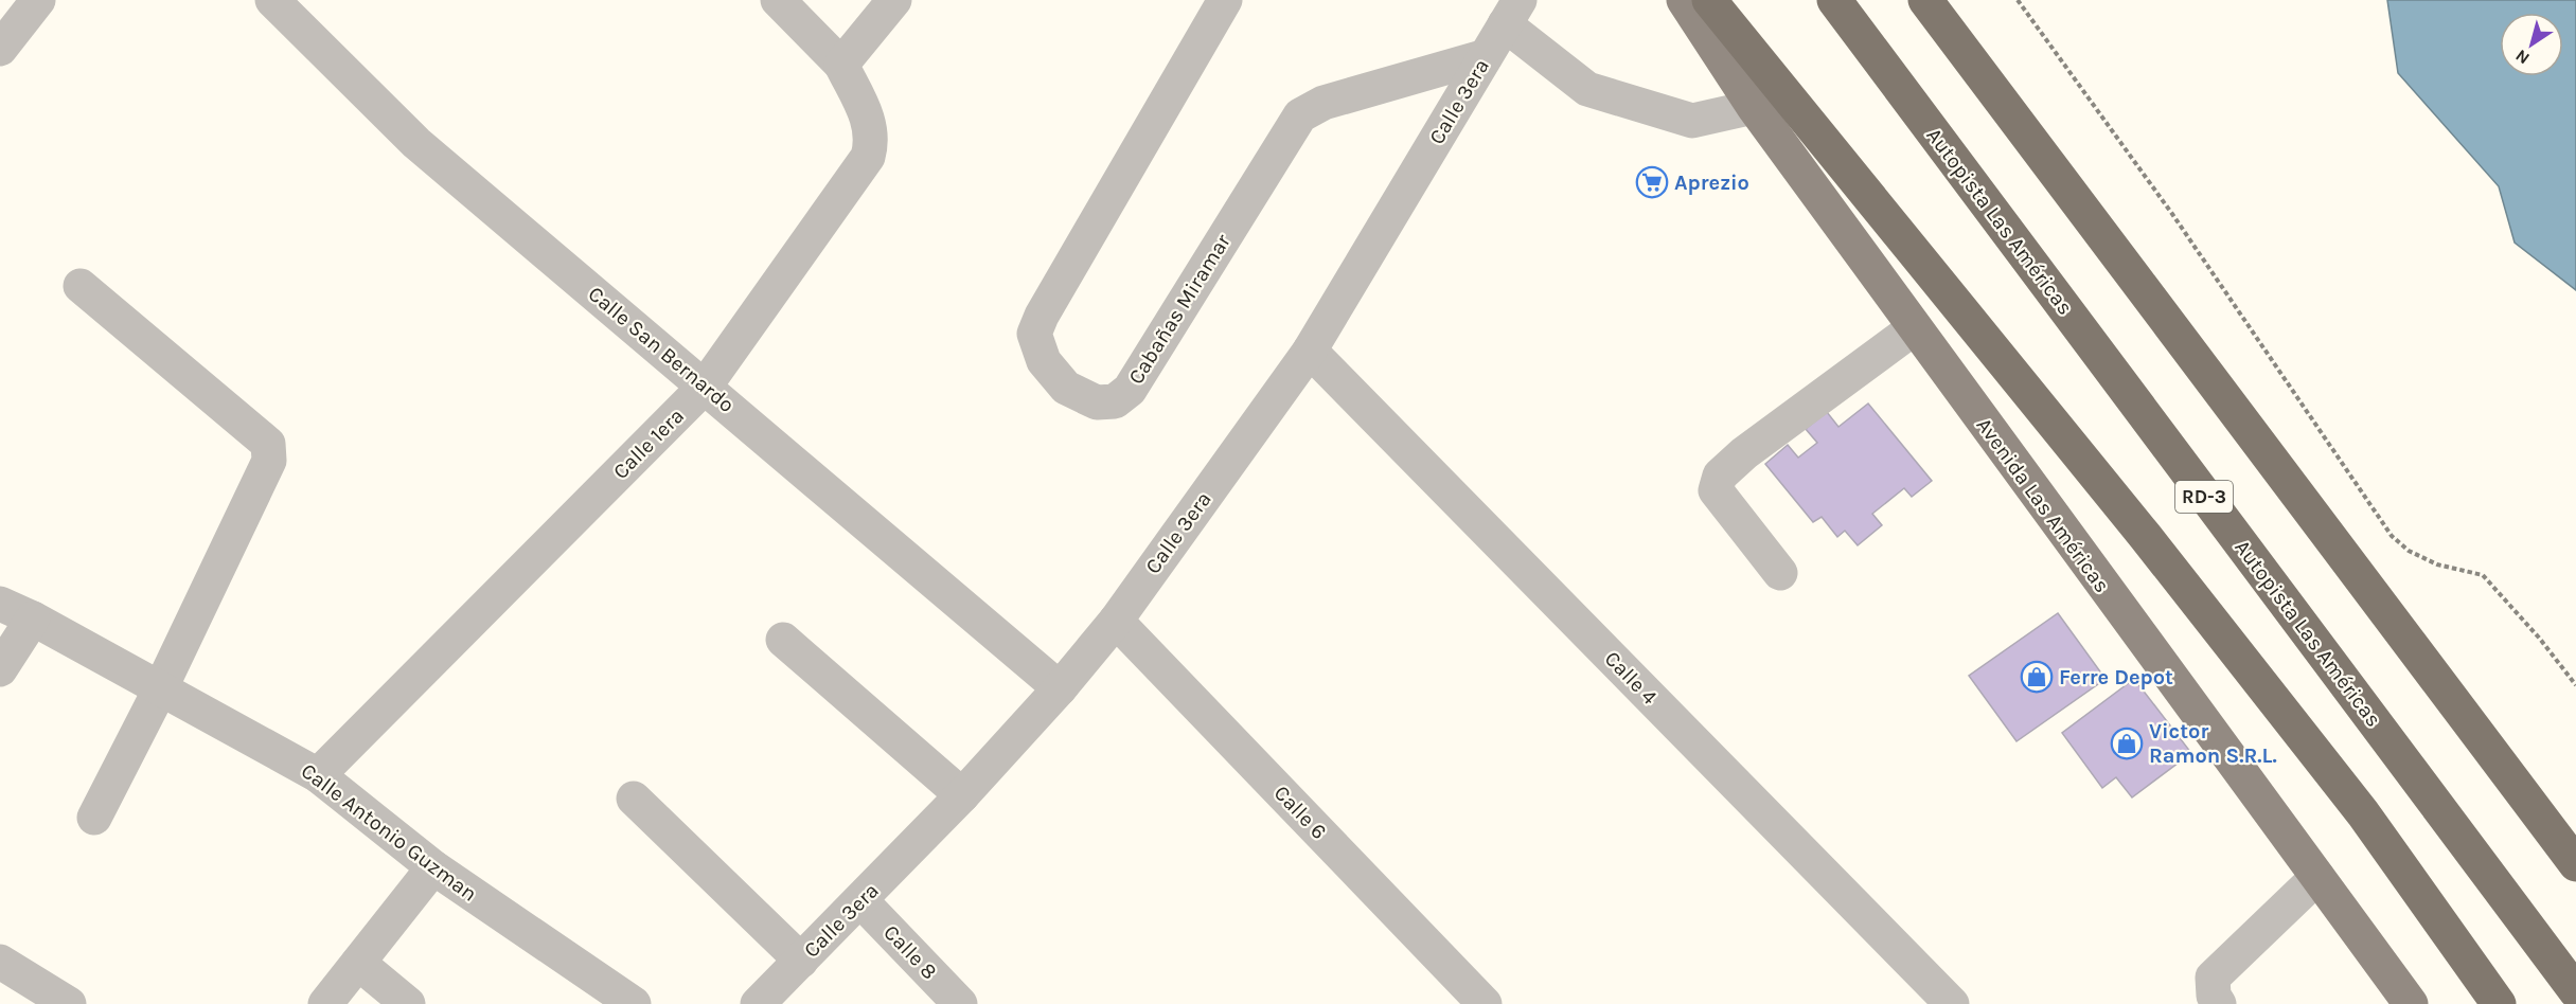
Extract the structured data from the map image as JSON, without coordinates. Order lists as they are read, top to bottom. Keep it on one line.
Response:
{"streets":{"highway":["Autopista Las Américas","RD-3"],"main road":["Avenida Las Américas"],"street":["Calle 3era","Cabañas Miramar","Calle San Bernardo","Calle 1era","Calle 4","Calle 6","Calle Antonio Guzman","Calle 8"]},"crossings":[["Calle 3era","Cabañas Miramar"],["Calle 3era","Calle San Bernardo"],["Calle 3era","Calle 4"],["Calle 3era","Calle 6"],["Calle 3era","Calle 8"],["Calle San Bernardo","Calle 1era"],["Calle 1era","Calle Antonio Guzman"]],"places":{"supermarket":["Aprezio"],"shop":["Ferre Depot","Victor Ramon S.R.L."]},"north":"bottom left"}
